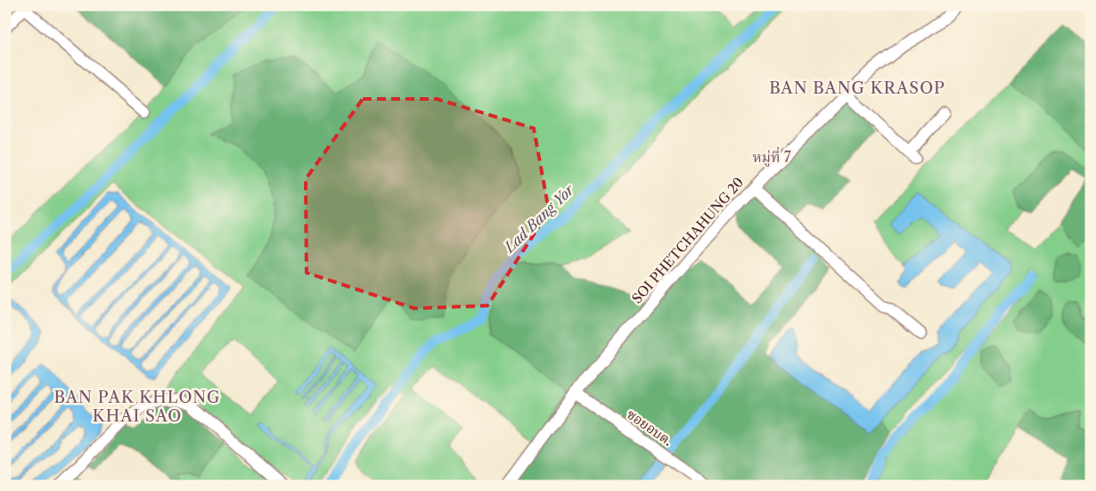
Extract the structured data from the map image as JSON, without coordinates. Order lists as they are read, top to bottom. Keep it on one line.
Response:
{"streets":{"street":["SOI PHETCHAHUNG 20","ซอยอบต."]},"crossings":[["SOI PHETCHAHUNG 20","ซอยอบต."]],"districts":["BAN BANG KRASOP","หมู่ที่ 7","BAN PAK KHLONG KHAI SAO"],"water":["Lad Bang Yor"]}
